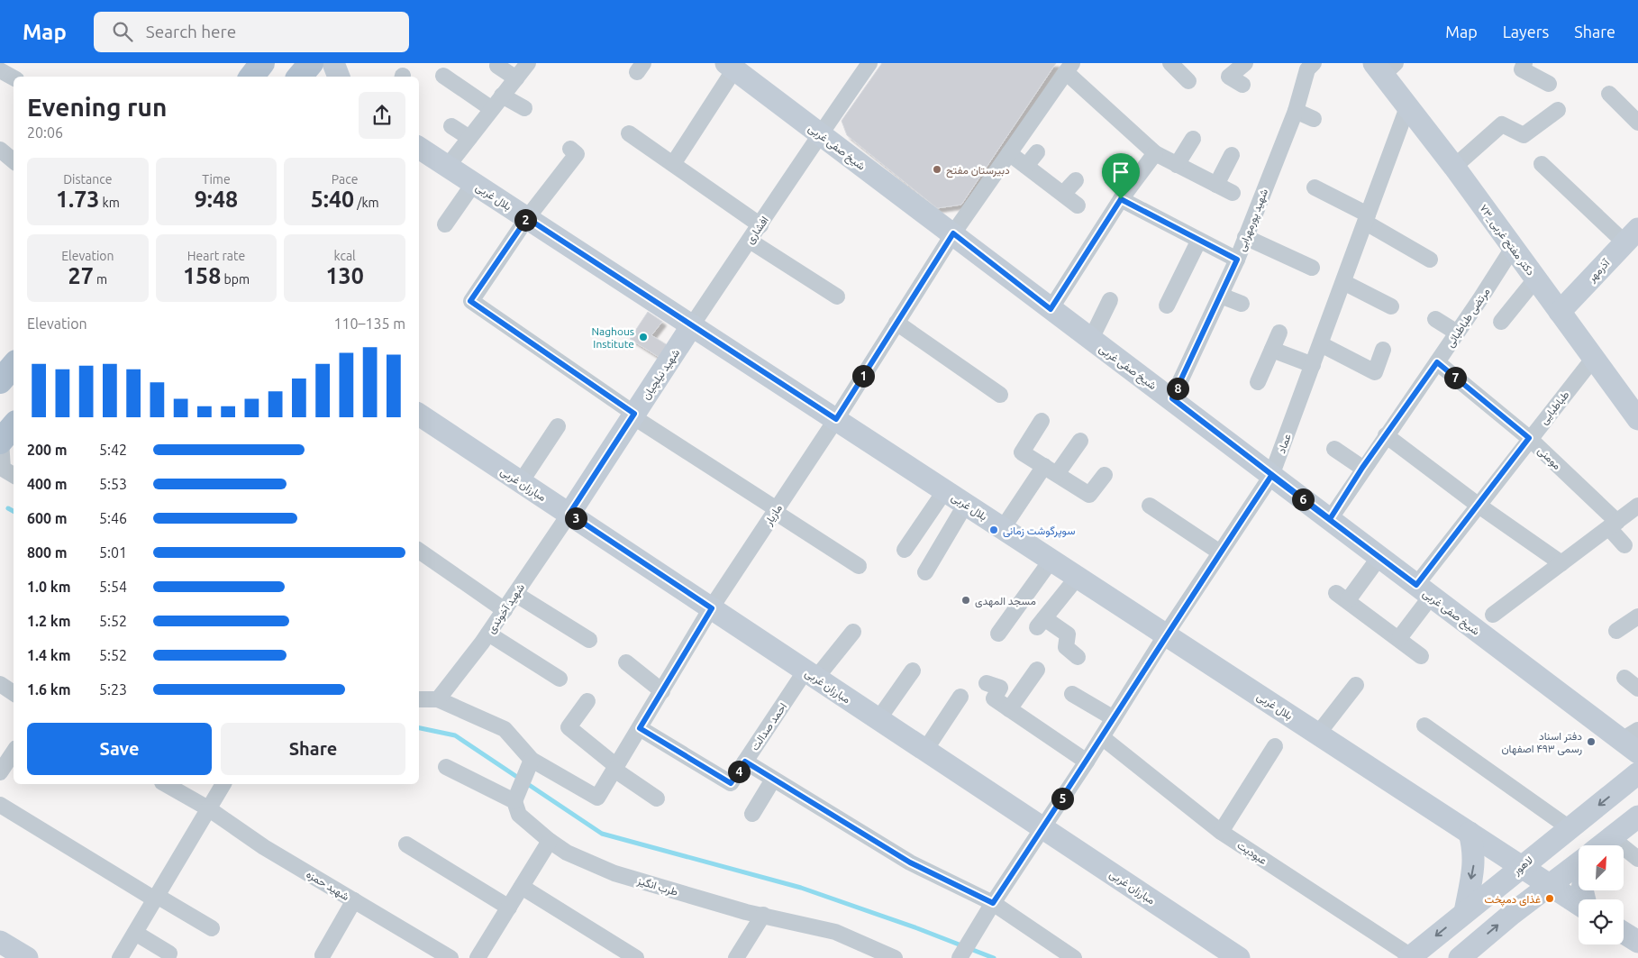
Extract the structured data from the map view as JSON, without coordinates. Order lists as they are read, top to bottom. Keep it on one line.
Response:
{"streets":{"street":["شیخ صفی غربی","بلال غربی","شهید پورمهرابی","افشاری","۷۳_دکتر مفتح غربی","آذرمهر","مرتضی طباطبائی","شهید نیلچیان","طباطبایی","عماد","مومنی","مبارزان غربی","مازیار","شهید آخوندی","احمد صدالت","عبودیت","لاهور","شهید حمزه","طرب انگیز"]},"crossings":[["شیخ صفی غربی","شهید پورمهرابی"],["شیخ صفی غربی","افشاری"],["شیخ صفی غربی","مرتضی طباطبائی"],["شیخ صفی غربی","طباطبایی"],["شیخ صفی غربی","عماد"],["شیخ صفی غربی","مازیار"],["بلال غربی","افشاری"],["بلال غربی","شهید نیلچیان"],["بلال غربی","عماد"],["بلال غربی","مازیار"],["بلال غربی","لاهور"],["افشاری","شهید نیلچیان"],["۷۳_دکتر مفتح غربی","آذرمهر"],["۷۳_دکتر مفتح غربی","مرتضی طباطبائی"],["۷۳_دکتر مفتح غربی","طباطبایی"],["۷۳_دکتر مفتح غربی","عماد"],["مرتضی طباطبائی","مومنی"],["شهید نیلچیان","مبارزان غربی"],["شهید نیلچیان","شهید آخوندی"],["طباطبایی","مومنی"],["عماد","مبارزان غربی"],["عماد","عبودیت"],["مبارزان غربی","مازیار"],["مبارزان غربی","شهید آخوندی"],["مبارزان غربی","احمد صدالت"],["مازیار","احمد صدالت"],["عبودیت","لاهور"]],"places":["دبیرستان مفتح","Naghous Institute","سوپرگوشت زمانی","مسجد المهدی","دفتر اسناد رسمی ۴۹۳ اصفهان","غذای دمپخت"],"north":"top right","page":{"header":"Map","search":"Search here","nav":["Map","Layers","Share"],"heading":["Evening run","20:06"],"stats":[["Distance","1.73 km"],["Time","9:48"],["Pace","5:40 /km"],["Elevation","27 m"],["Heart rate","158 bpm"],["kcal","130"]],"pins":["2","1","7","8","6","3","4","5"],"chart":["Elevation","110–135 m"],"list":[{"name":"200 m","note":"5:42"},{"name":"400 m","note":"5:53"},{"name":"600 m","note":"5:46"},{"name":"800 m","note":"5:01"},{"name":"1.0 km","note":"5:54"},{"name":"1.2 km","note":"5:52"},{"name":"1.4 km","note":"5:52"},{"name":"1.6 km","note":"5:23"}],"buttons":["Save","Share"]}}
